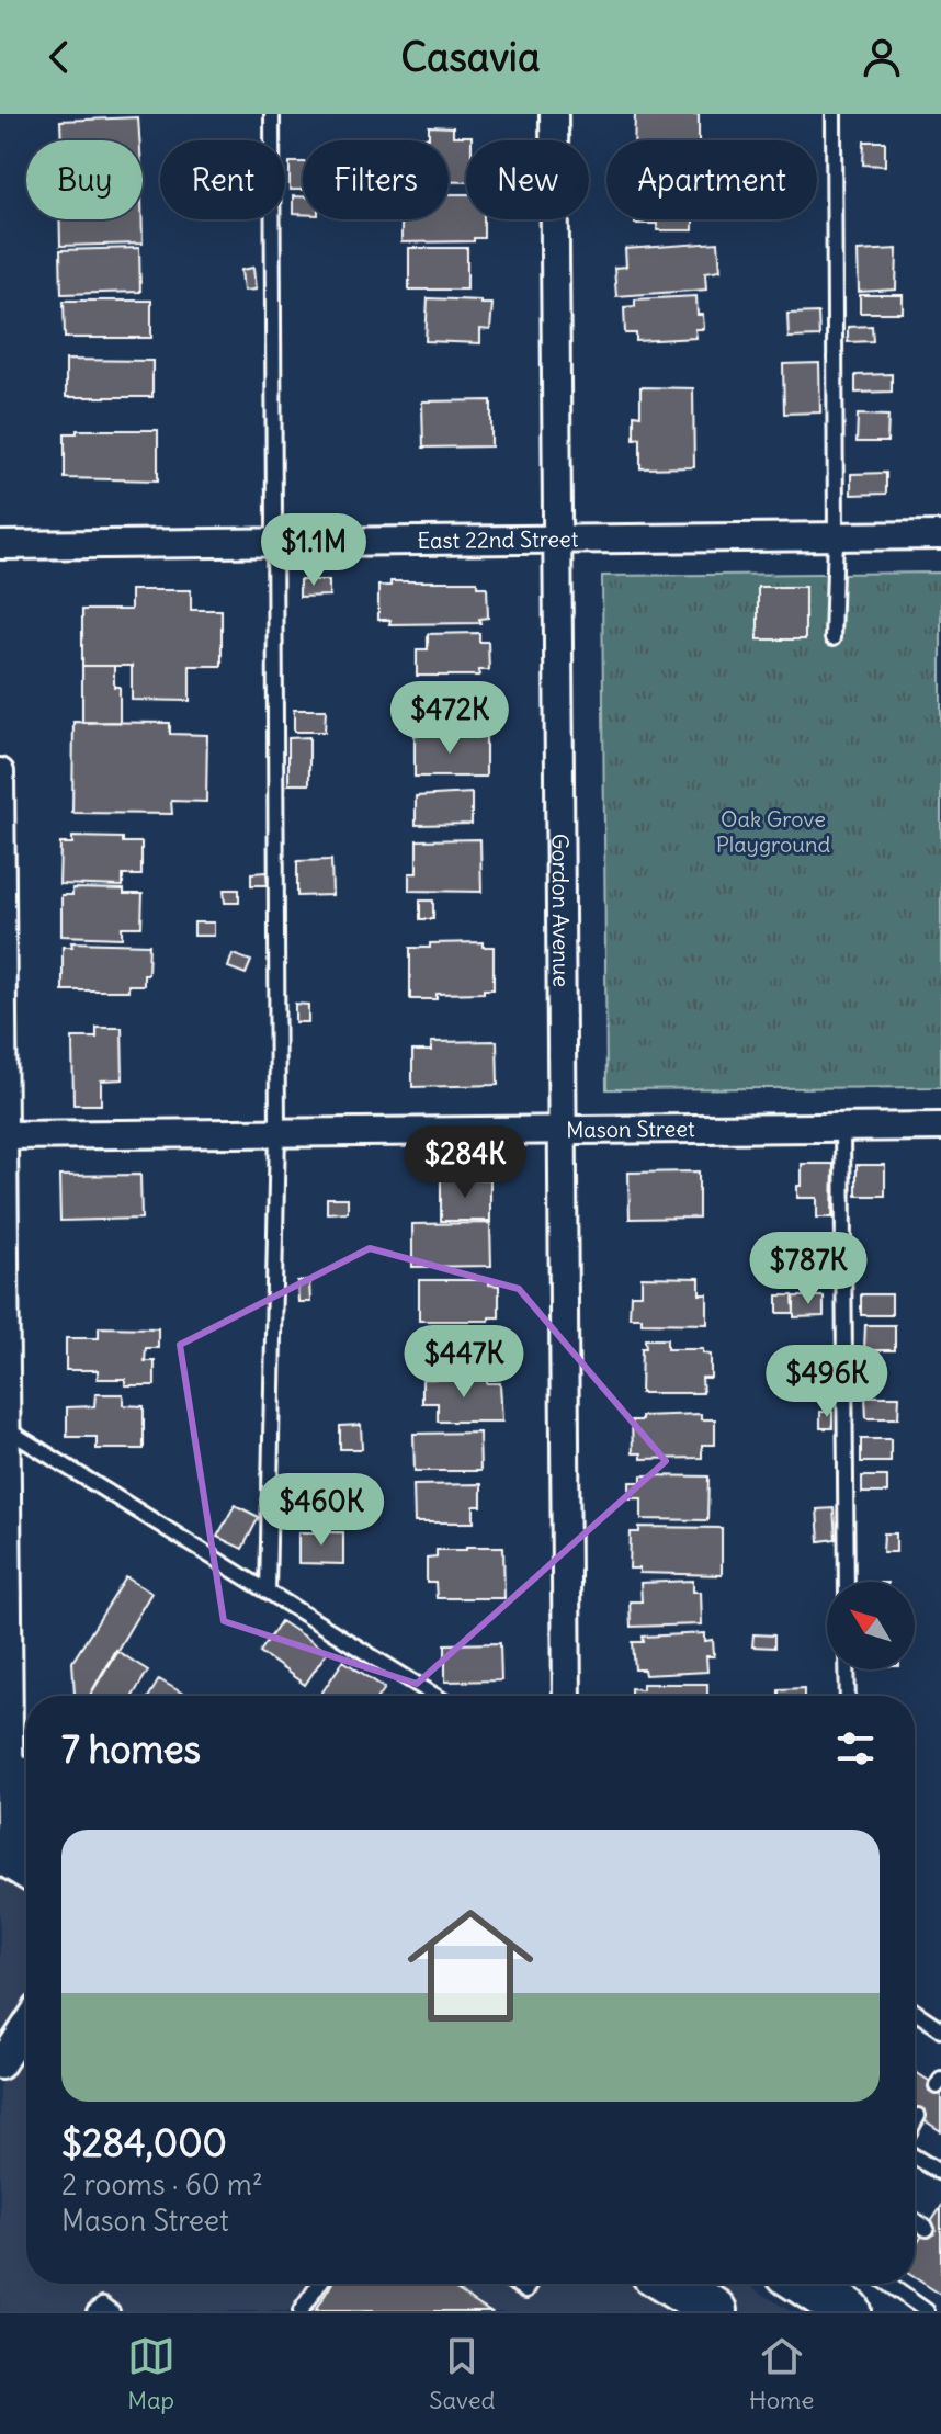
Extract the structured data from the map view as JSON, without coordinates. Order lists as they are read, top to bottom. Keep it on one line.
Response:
{"streets":{"street":["East 22nd Street","Gordon Avenue","Mason Street"]},"crossings":[["East 22nd Street","Gordon Avenue"],["Gordon Avenue","Mason Street"]],"parks":["Oak Grove Playground"],"north":"top left","page":{"header":"Casavia","chip":["Buy","Rent","Filters","New","Apartment"],"price":["$1.1M","$472K","$284K","$787K","$447K","$496K","$460K"],"heading":"7 homes","list":[{"name":"$284,000","note":"2 rooms · 60 m² · Mason Street"}],"tabs":["Map","Saved","Home"]}}
